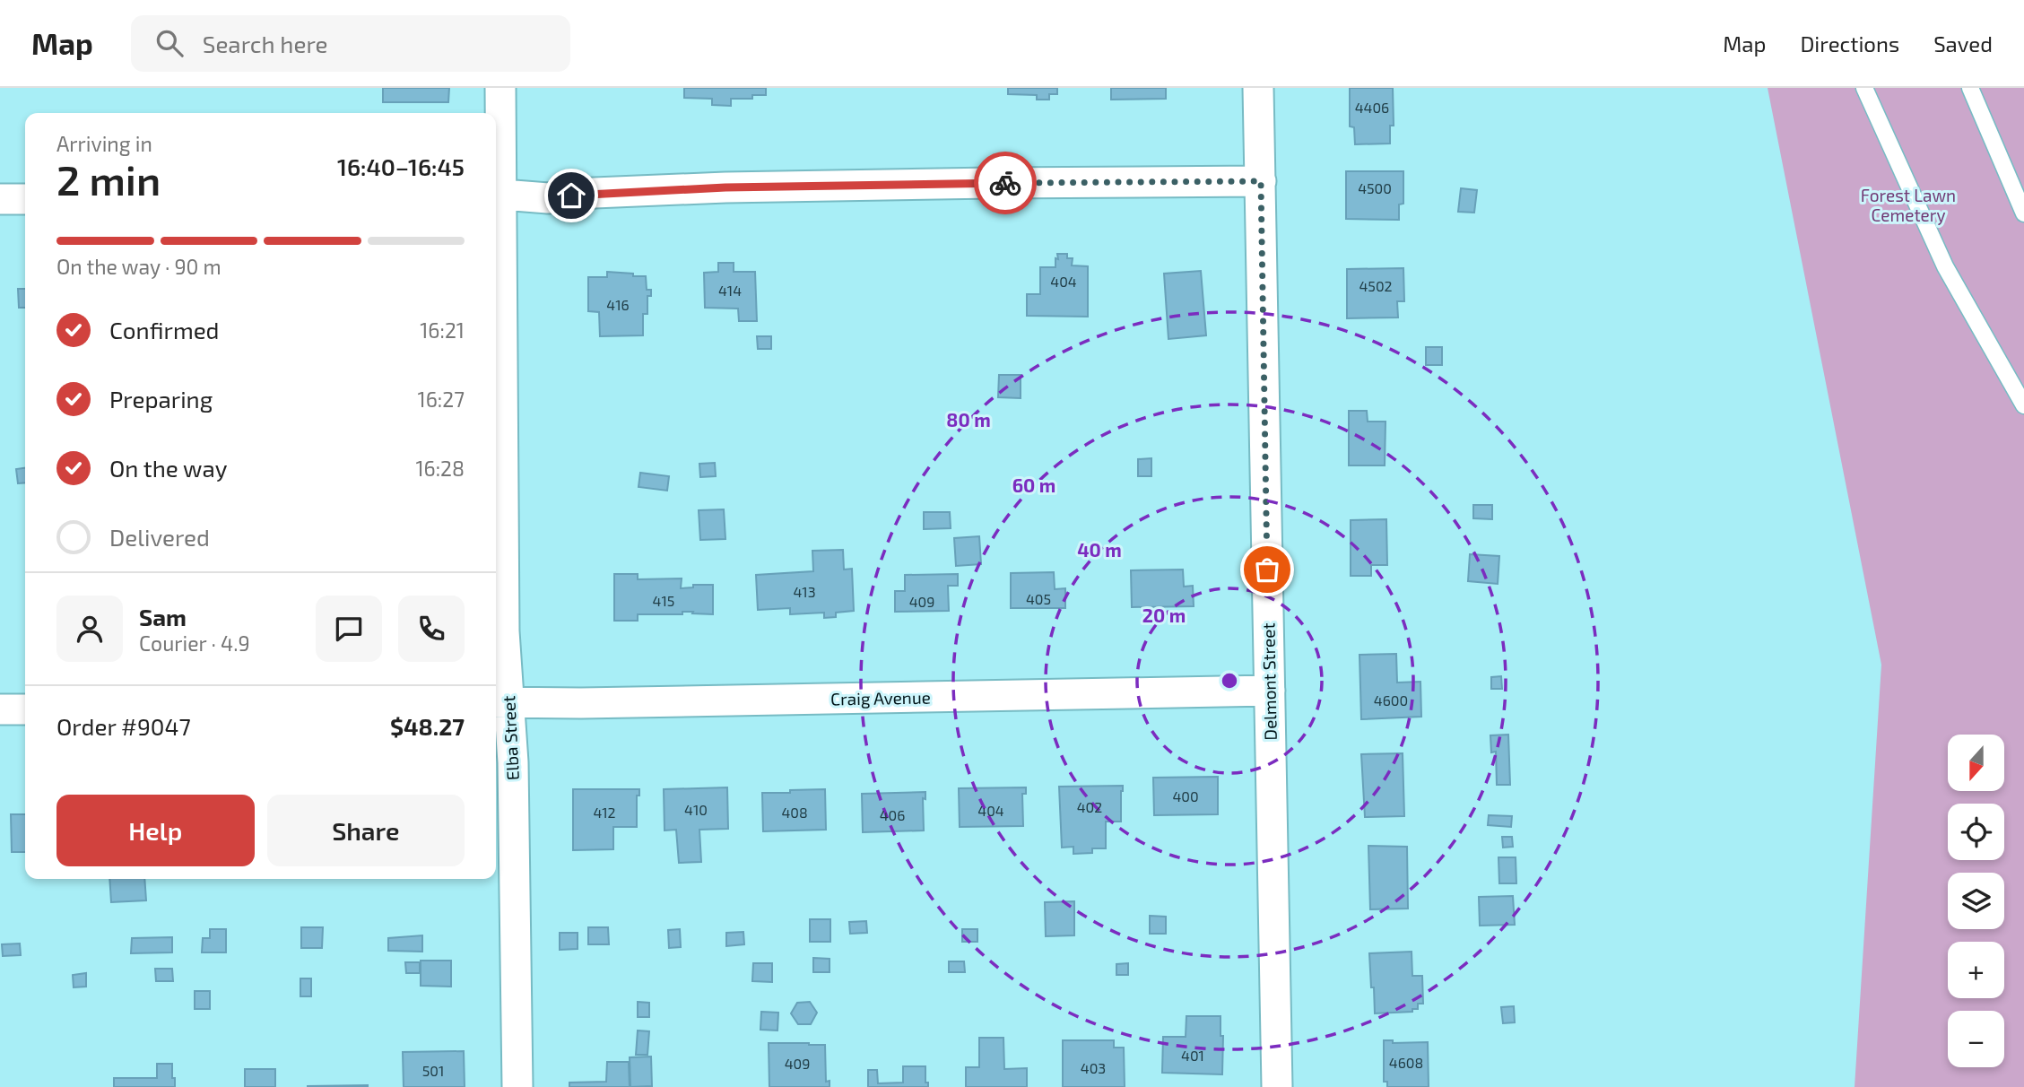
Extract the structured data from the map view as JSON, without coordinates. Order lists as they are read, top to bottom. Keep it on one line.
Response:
{"streets":{"street":["Delmont Street","Craig Avenue","Elba Street"]},"crossings":[["Delmont Street","Craig Avenue"],["Craig Avenue","Elba Street"]],"parks":["Forest Lawn Cemetery"],"house_numbers":["4406","4500","404","4502","414","416","413","405","415","409","4600","400","402","410","404","412","408","406","401","4608","409","403","501"],"north":"bottom","page":{"header":"Map","search":"Search here","nav":["Map","Directions","Saved"],"heading":["2 min","Arriving in","16:40–16:45"],"panel":["Sam","Courier · 4.9","Order #9047","$48.27"],"bar":"On the way · 90 m","list":[["Confirmed","16:21"],["Preparing","16:27"],["On the way","16:28"],"Delivered"],"map_buttons":["+","−"],"buttons":["Help","Share"]},"rings":["80 m","60 m","40 m","20 m"]}
